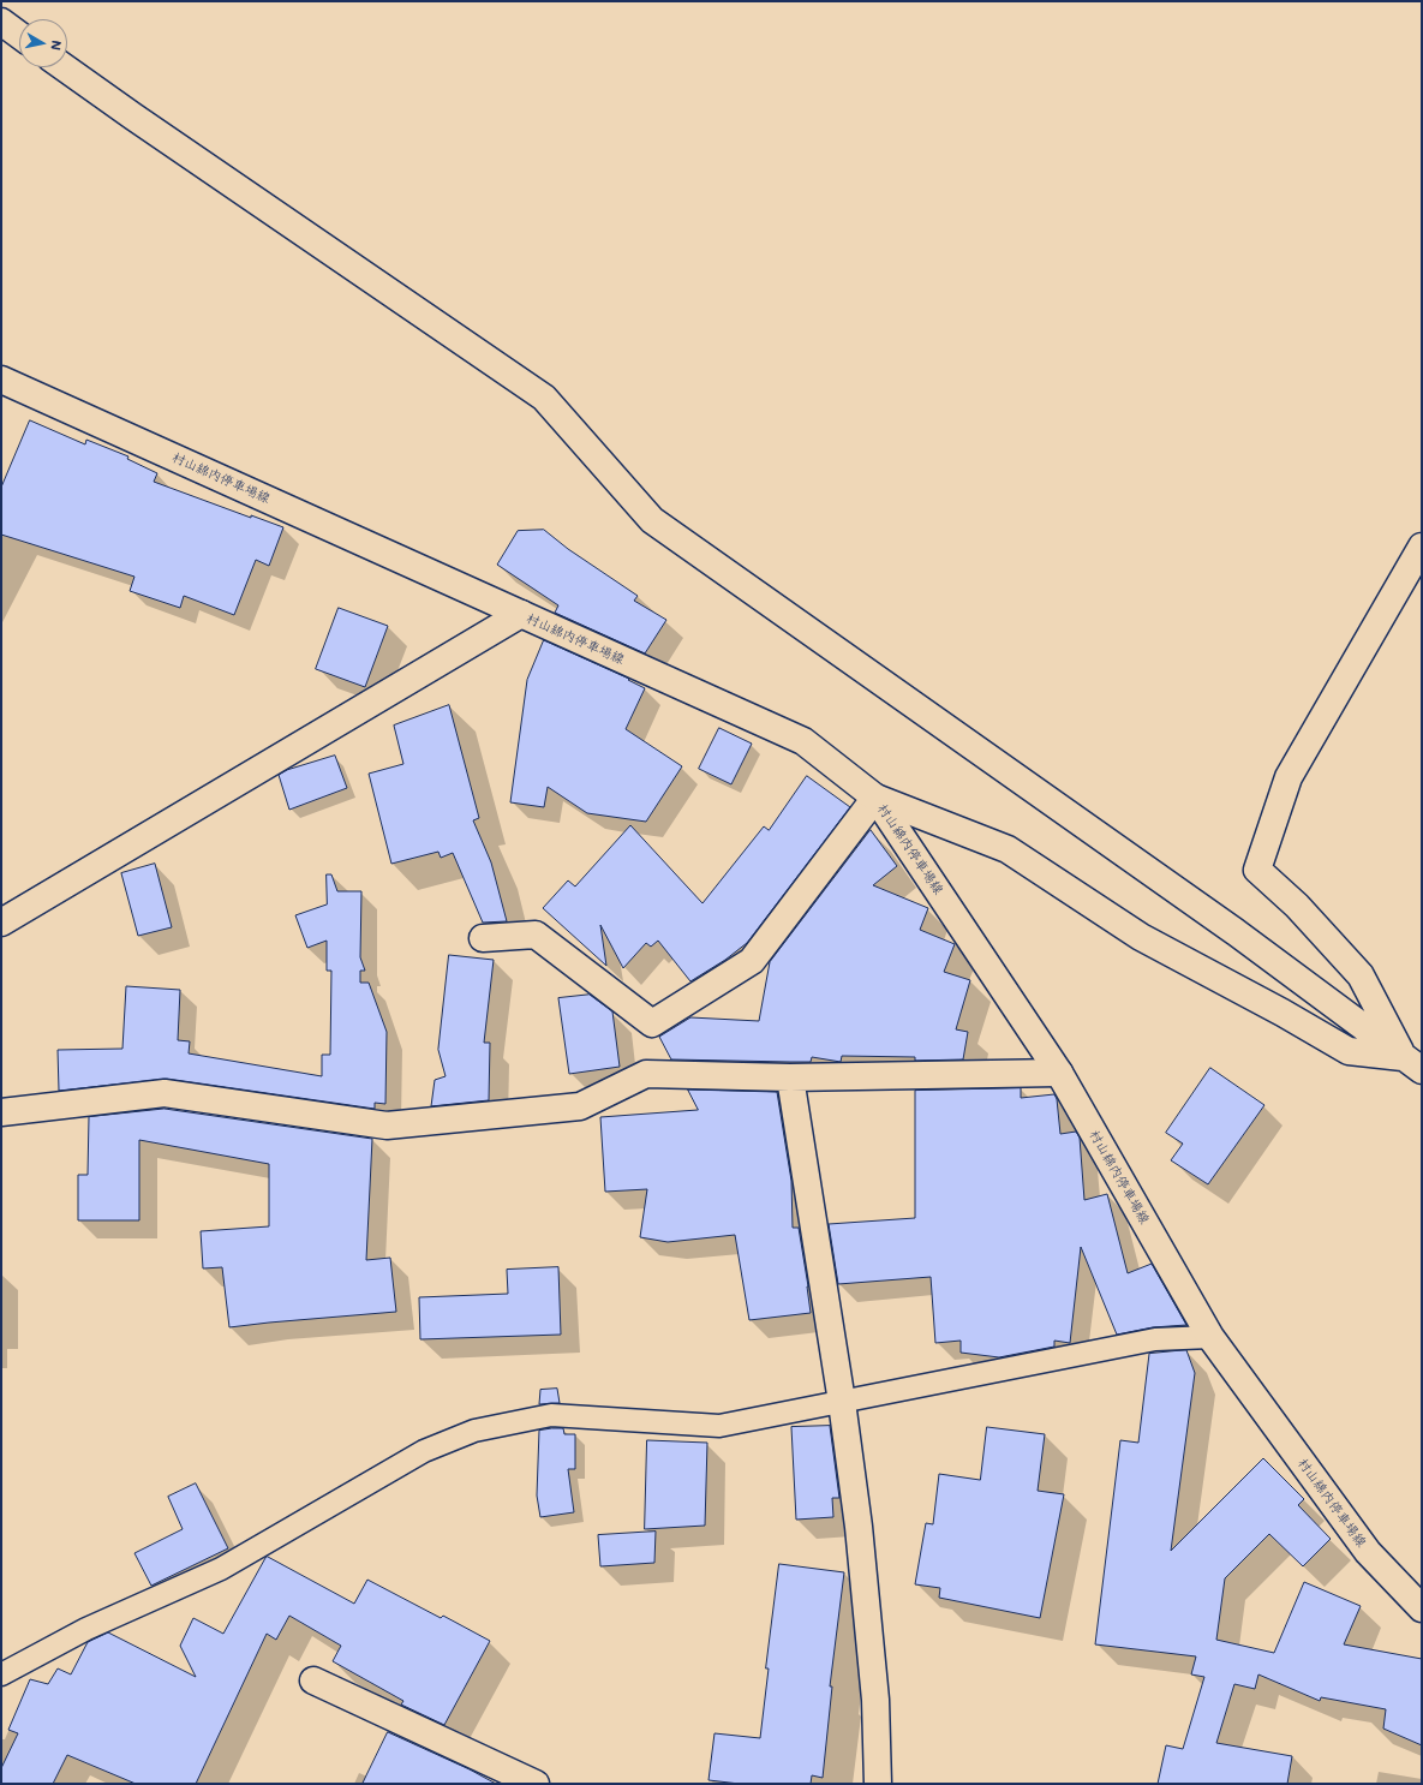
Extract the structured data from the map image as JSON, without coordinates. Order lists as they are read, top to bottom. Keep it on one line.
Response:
{"streets":{"street":["村山綿内停車場線"]},"north":"right"}
